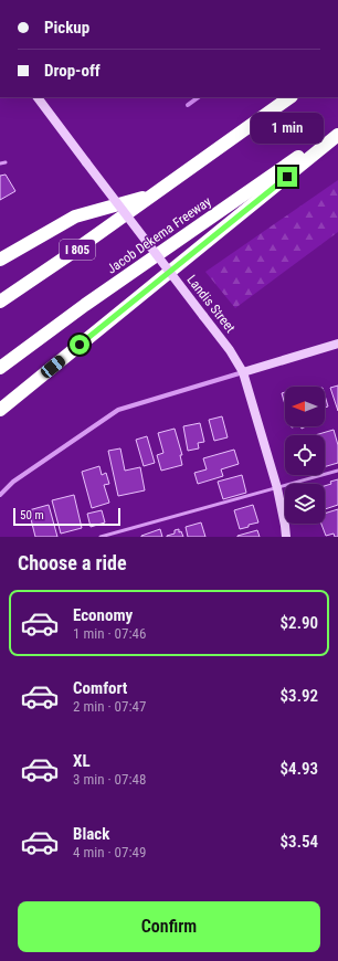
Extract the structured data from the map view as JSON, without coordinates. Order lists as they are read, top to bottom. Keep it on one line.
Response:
{"streets":{"highway":["Jacob Dekema Freeway","I 805"],"main road":["Landis Street"]},"scale_bar":"50 m","north":"left","page":{"banner":["Pickup","Drop-off"],"bubble":"1 min","scale":"50 m","heading":"Choose a ride","list":[{"name":"Economy","note":"1 min · 07:46","value":"$2.90"},{"name":"Comfort","note":"2 min · 07:47","value":"$3.92"},{"name":"XL","note":"3 min · 07:48","value":"$4.93"},{"name":"Black","note":"4 min · 07:49","value":"$3.54"}],"buttons":"Confirm"}}
